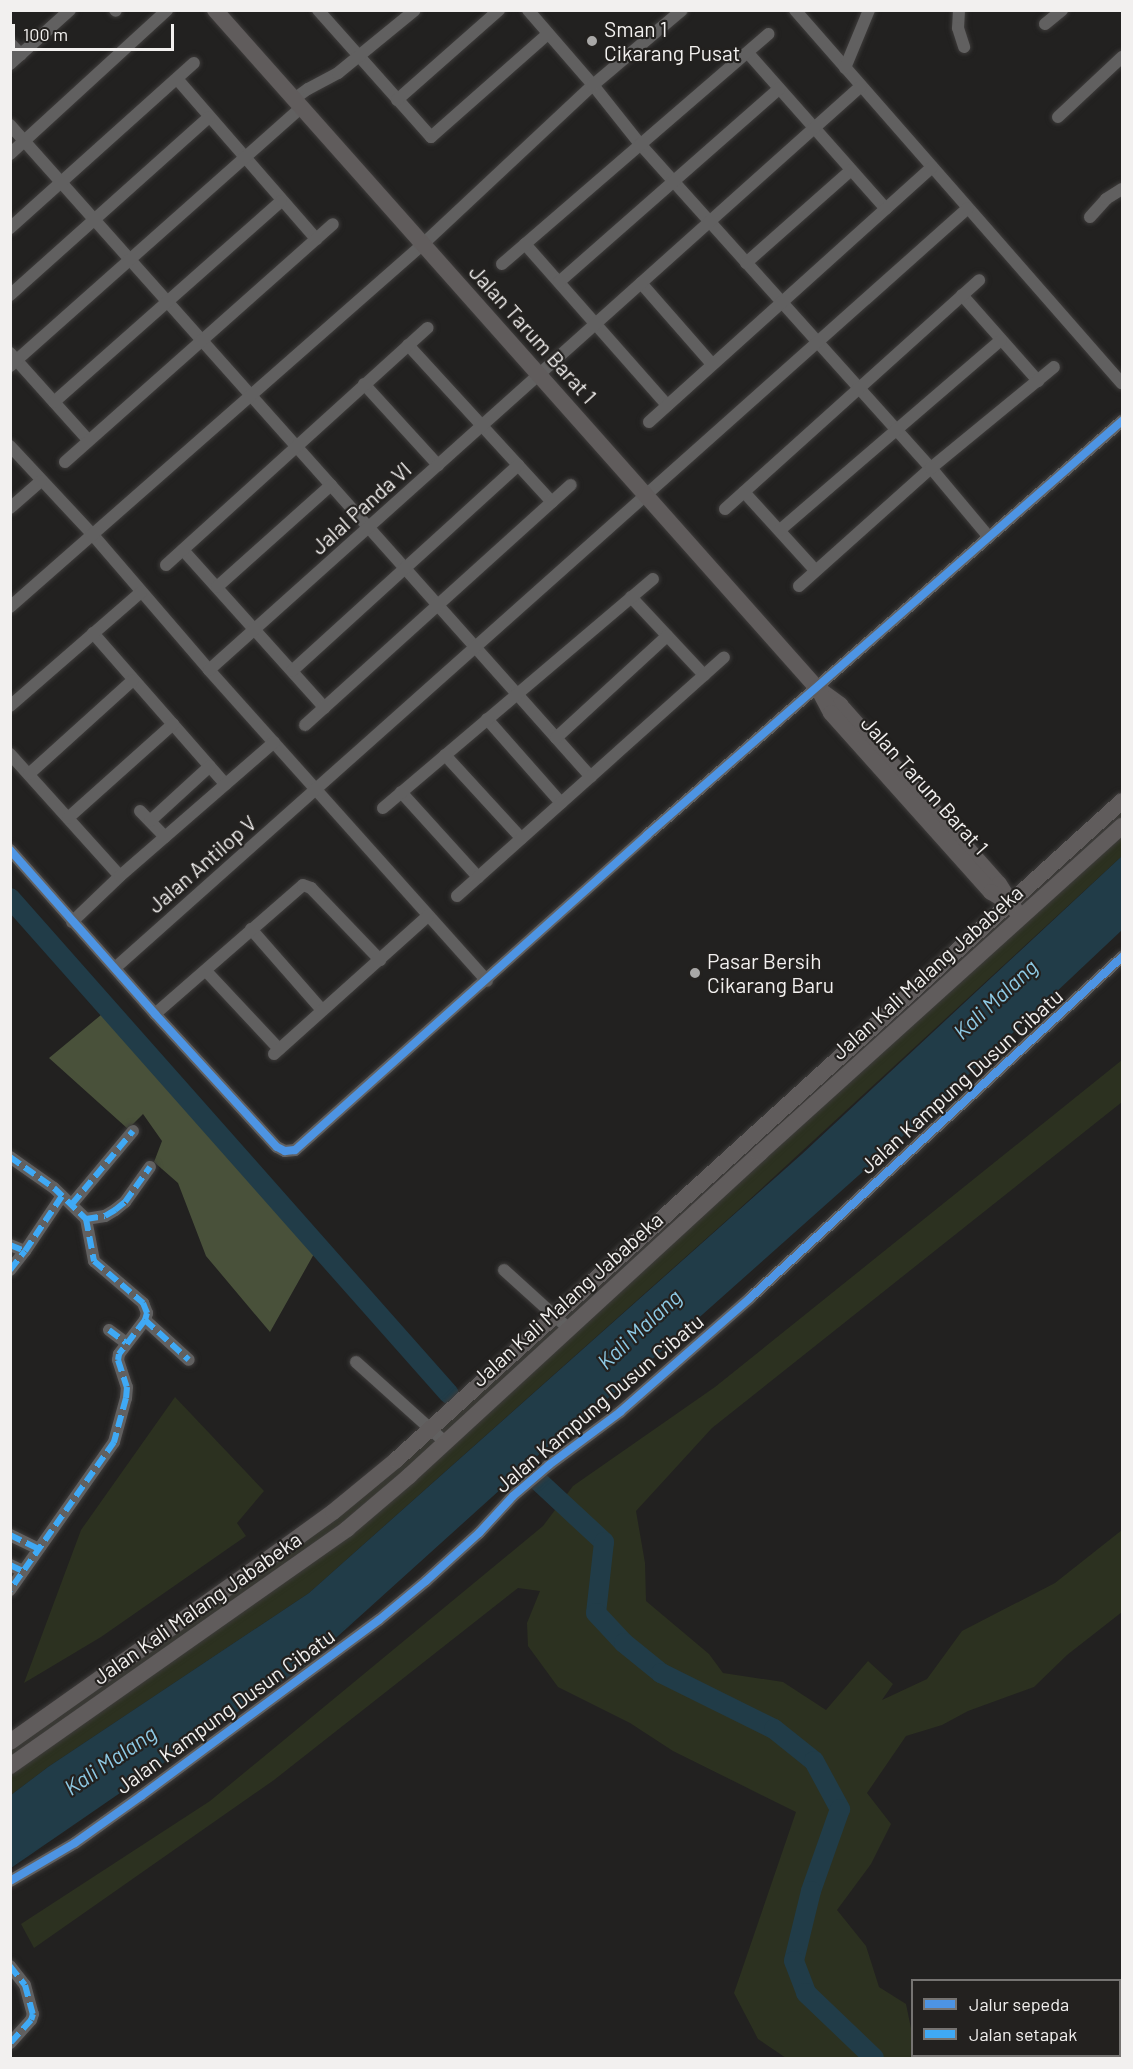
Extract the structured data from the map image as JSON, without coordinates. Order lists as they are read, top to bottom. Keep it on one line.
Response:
{"streets":{"main road":["Jalan Tarum Barat 1","Jalan Kali Malang Jababeka"],"street":["Jalal Panda VI","Jalan Antilop V","Jalan Kampung Dusun Cibatu"]},"crossings":[["Jalan Tarum Barat 1","Jalal Panda VI"],["Jalan Tarum Barat 1","Jalan Antilop V"],["Jalan Tarum Barat 1","Jalan Kali Malang Jababeka"]],"water":["Kali Malang"],"places":["Sman 1 Cikarang Pusat","Pasar Bersih Cikarang Baru"],"legend":["Jalur sepeda","Jalan setapak"],"scale_bar":"100 m"}
